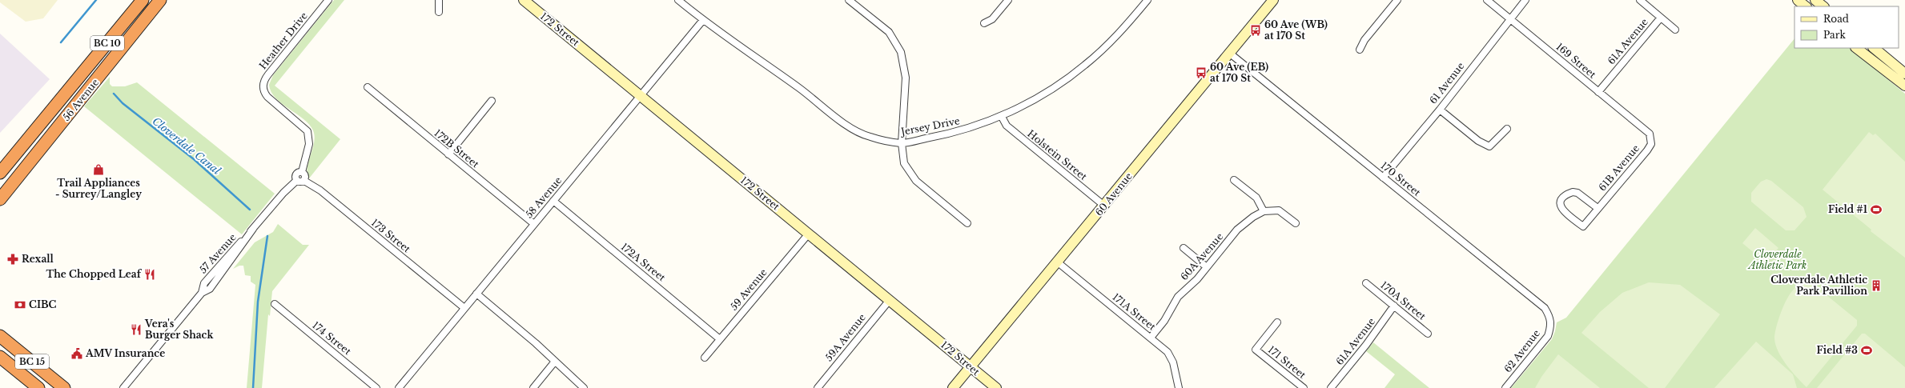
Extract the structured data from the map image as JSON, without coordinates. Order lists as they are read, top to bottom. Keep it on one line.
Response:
{"streets":{"highway":["BC 10","56 Avenue","BC 15"],"street":["172 Street","Heather Drive","61A Avenue","169 Street","61 Avenue","Jersey Drive","172B Street","Holstein Street","61B Avenue","170 Street","60 Avenue","58 Avenue","173 Street","57 Avenue","60A Avenue","172A Street","59 Avenue","170A Street","171A Street","59A Avenue","174 Street","62 Avenue","171 Street"]},"crossings":[["172 Street","60 Avenue"],["172 Street","58 Avenue"],["172 Street","59 Avenue"],["172 Street","59A Avenue"],["Heather Drive","173 Street"],["Heather Drive","57 Avenue"],["61A Avenue","169 Street"],["61A Avenue","170A Street"],["169 Street","61 Avenue"],["169 Street","61B Avenue"],["61 Avenue","170 Street"],["Jersey Drive","Holstein Street"],["Jersey Drive","58 Avenue"],["172B Street","58 Avenue"],["Holstein Street","60 Avenue"],["170 Street","60 Avenue"],["170 Street","62 Avenue"],["60 Avenue","171A Street"],["58 Avenue","173 Street"],["58 Avenue","172A Street"],["173 Street","57 Avenue"],["60A Avenue","171A Street"],["172A Street","59 Avenue"]],"water":["Cloverdale Canal"],"parks":["Cloverdale Athletic Park"],"places":{"bus stop":["60 Ave (WB) at 170 St","60 Ave (EB) at 170 St"],"shop":["Trail Appliances - Surrey/Langley"],"sports":["Field #1","Field #3"],"pharmacy":["Rexall"],"restaurant":["The Chopped Leaf","Vera's Burger Shack"],"building":["Cloverdale Athletic Park Pavillion"],"bank":["CIBC"],"public building":["AMV Insurance"]},"legend":["Road","Park"]}
